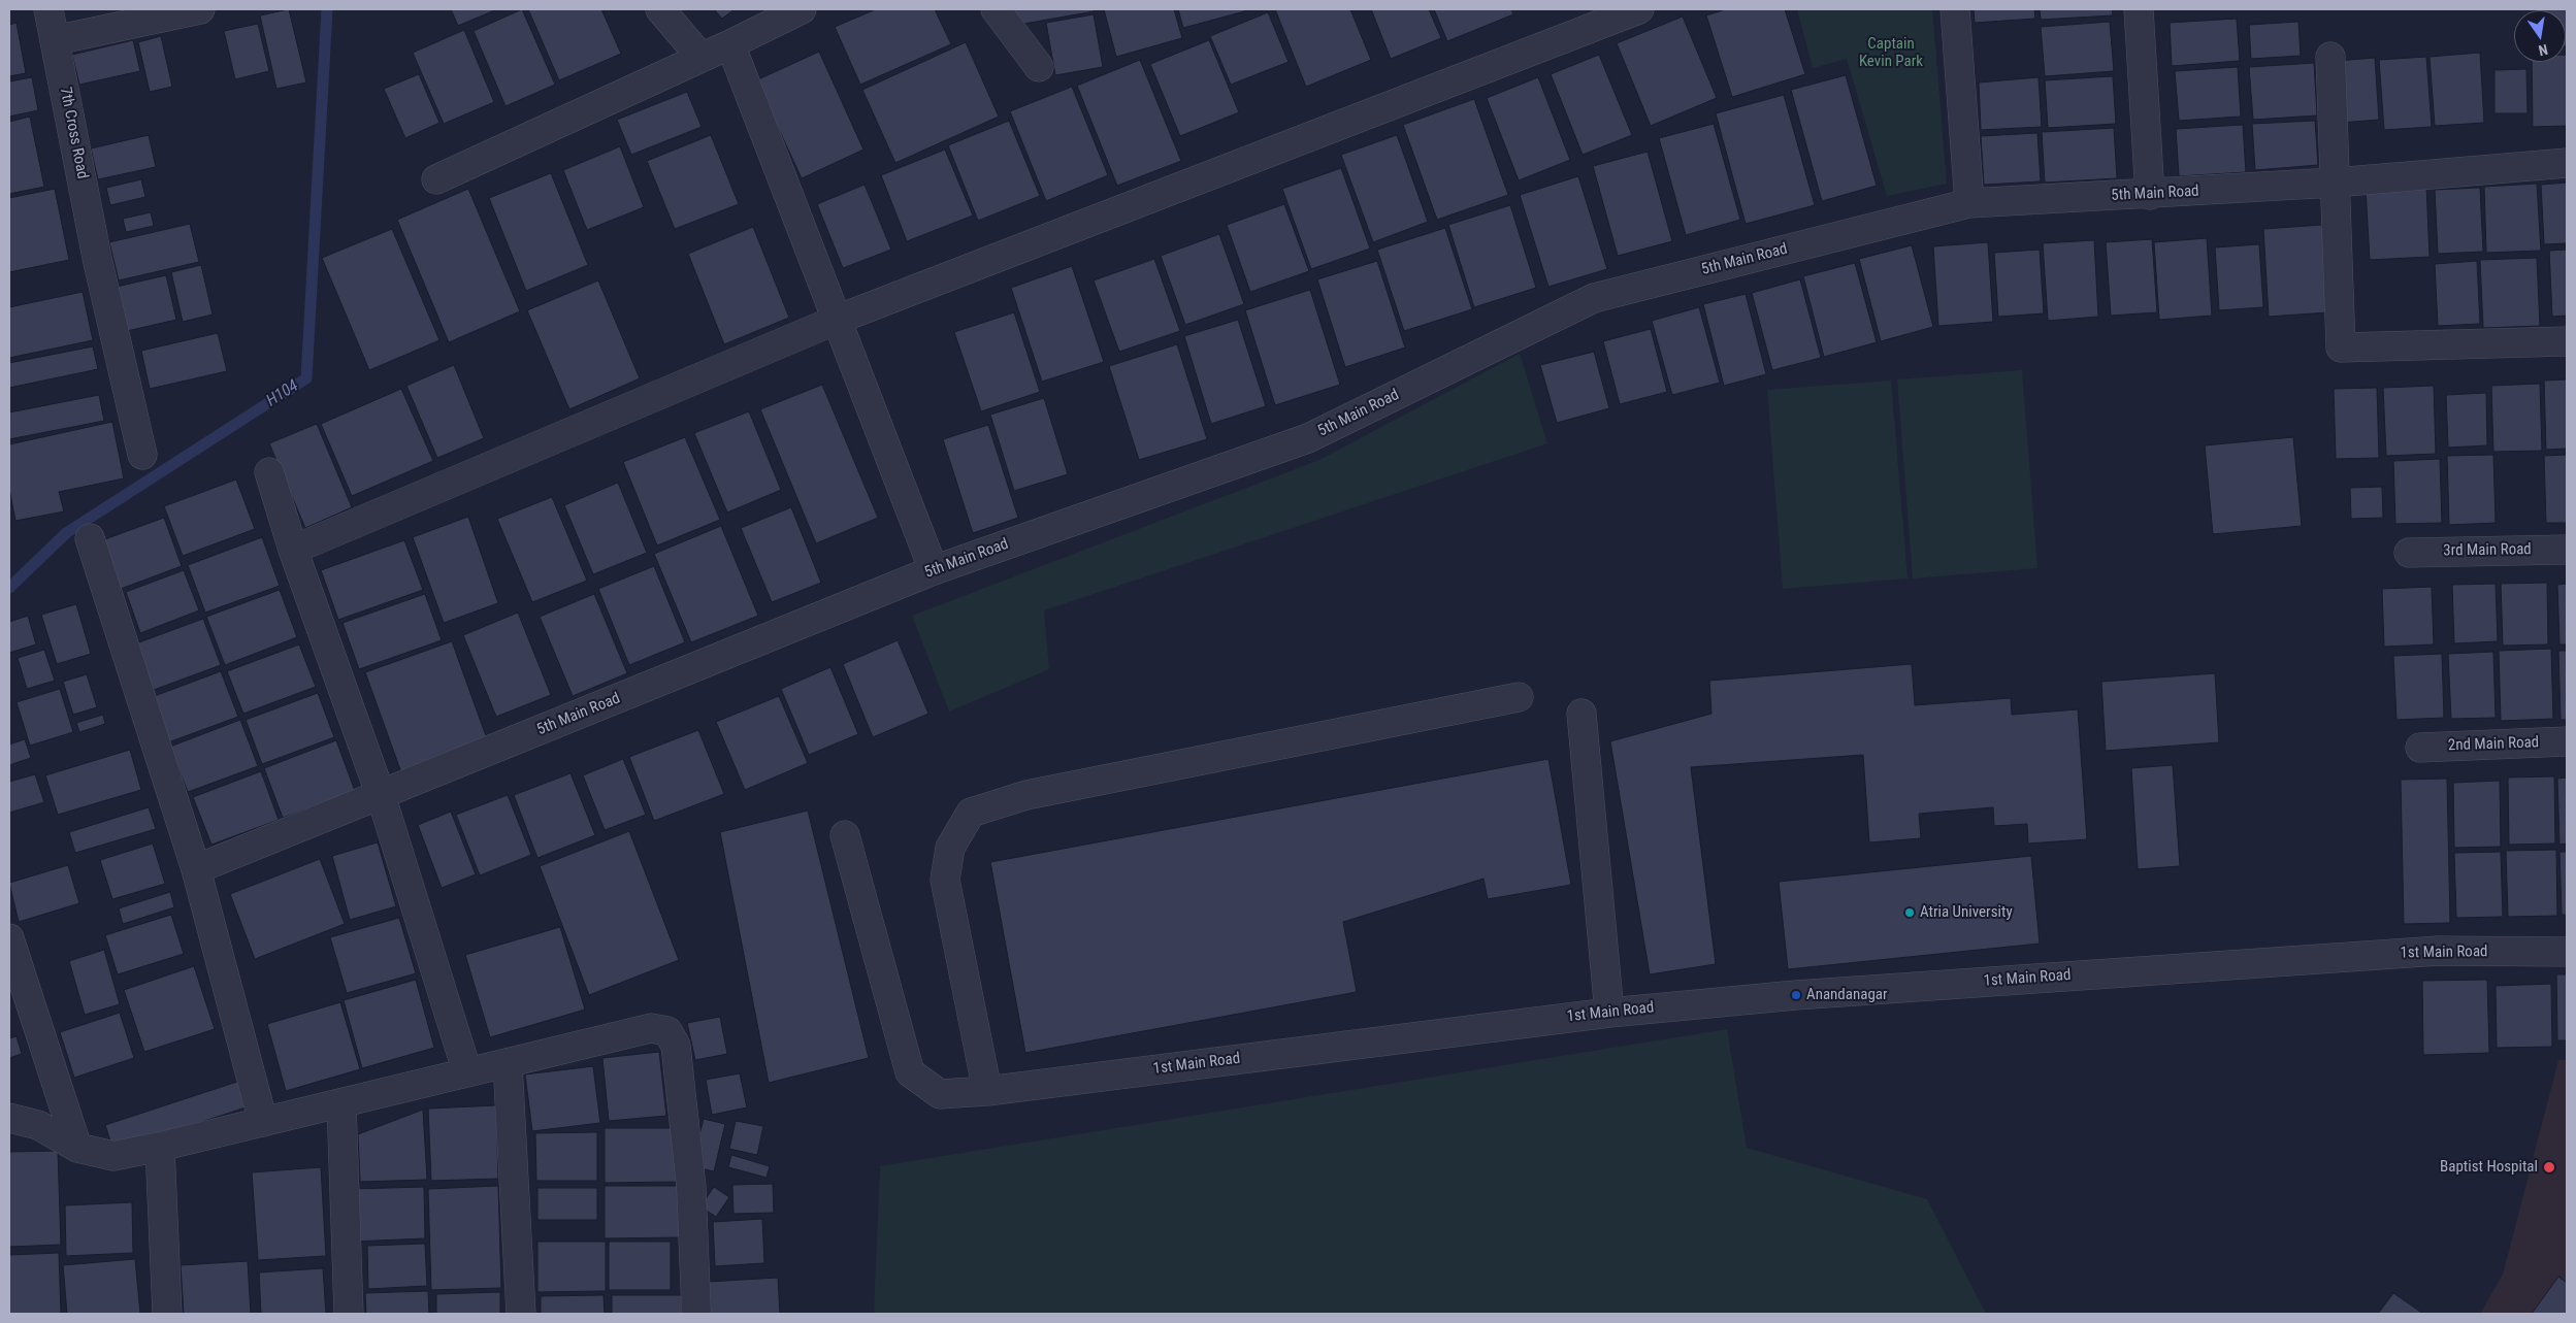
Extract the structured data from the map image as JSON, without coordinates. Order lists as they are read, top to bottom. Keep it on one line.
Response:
{"streets":{"street":["7th Cross Road","5th Main Road","3rd Main Road","2nd Main Road","1st Main Road"]},"water":["H104"],"parks":["Captain Kevin Park"],"places":["Atria University","Anandanagar","Baptist Hospital"],"north":"bottom"}
